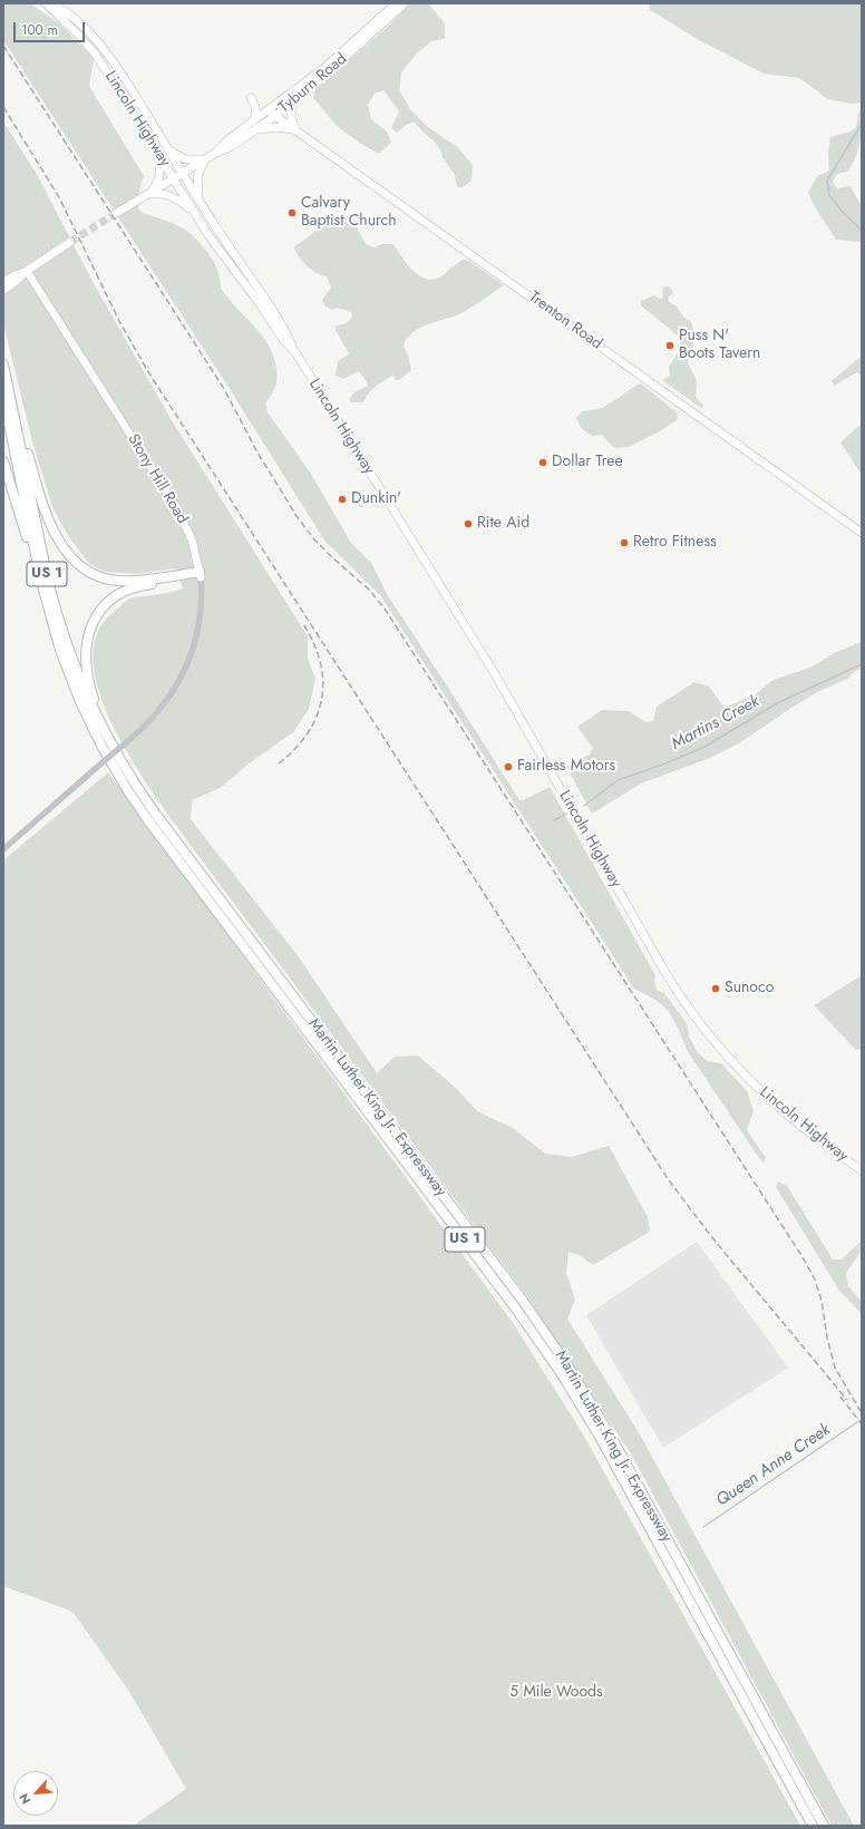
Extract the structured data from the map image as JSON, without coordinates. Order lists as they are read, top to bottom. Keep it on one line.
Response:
{"streets":{"highway":["US 1","Martin Luther King Jr. Expressway"],"main road":["Tyburn Road","Lincoln Highway","Trenton Road","Stony Hill Road"]},"crossings":[["Tyburn Road","Lincoln Highway"],["Tyburn Road","Trenton Road"]],"water":["Martins Creek","Queen Anne Creek"],"parks":["5 Mile Woods"],"places":["Calvary Baptist Church","Puss N' Boots Tavern","Dollar Tree","Dunkin'","Rite Aid","Retro Fitness","Fairless Motors","Sunoco"],"scale_bar":"100 m","north":"bottom left"}
